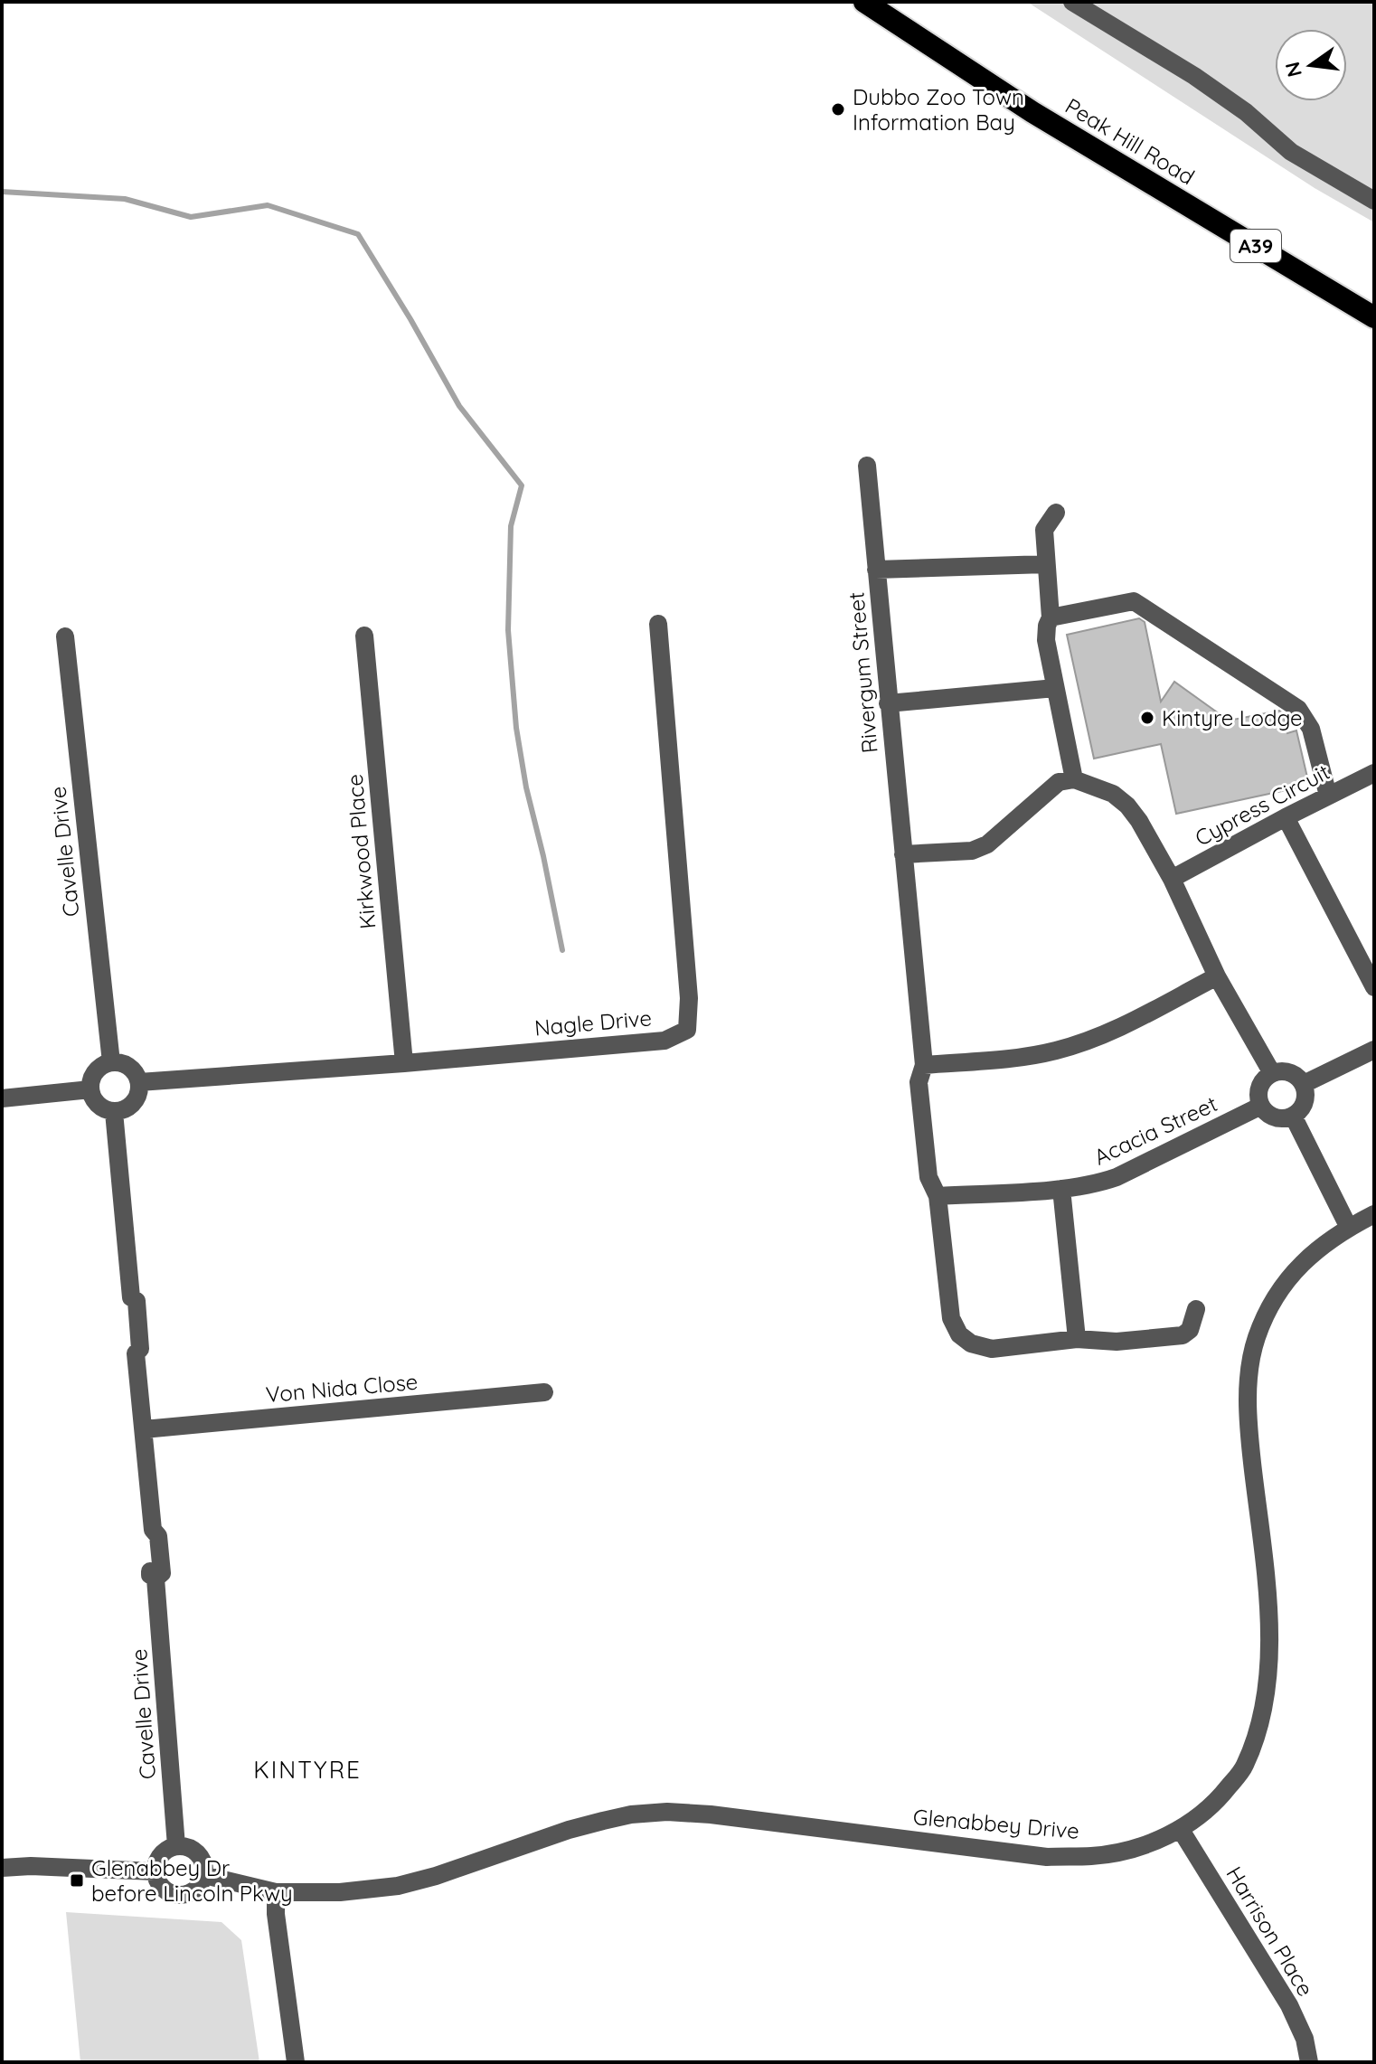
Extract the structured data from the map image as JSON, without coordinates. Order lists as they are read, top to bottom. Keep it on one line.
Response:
{"streets":{"highway":["Peak Hill Road","A39"],"street":["Rivergum Street","Cypress Circuit","Cavelle Drive","Kirkwood Place","Nagle Drive","Acacia Street","Von Nida Close","Glenabbey Drive","Harrison Place"]},"crossings":[["Rivergum Street","Acacia Street"],["Cavelle Drive","Nagle Drive"],["Cavelle Drive","Von Nida Close"],["Cavelle Drive","Glenabbey Drive"],["Kirkwood Place","Nagle Drive"],["Glenabbey Drive","Harrison Place"]],"districts":["KINTYRE"],"places":{"other":["Dubbo Zoo Town Information Bay","Kintyre Lodge"],"transit":["Glenabbey Dr before Lincoln Pkwy"]},"north":"left"}
